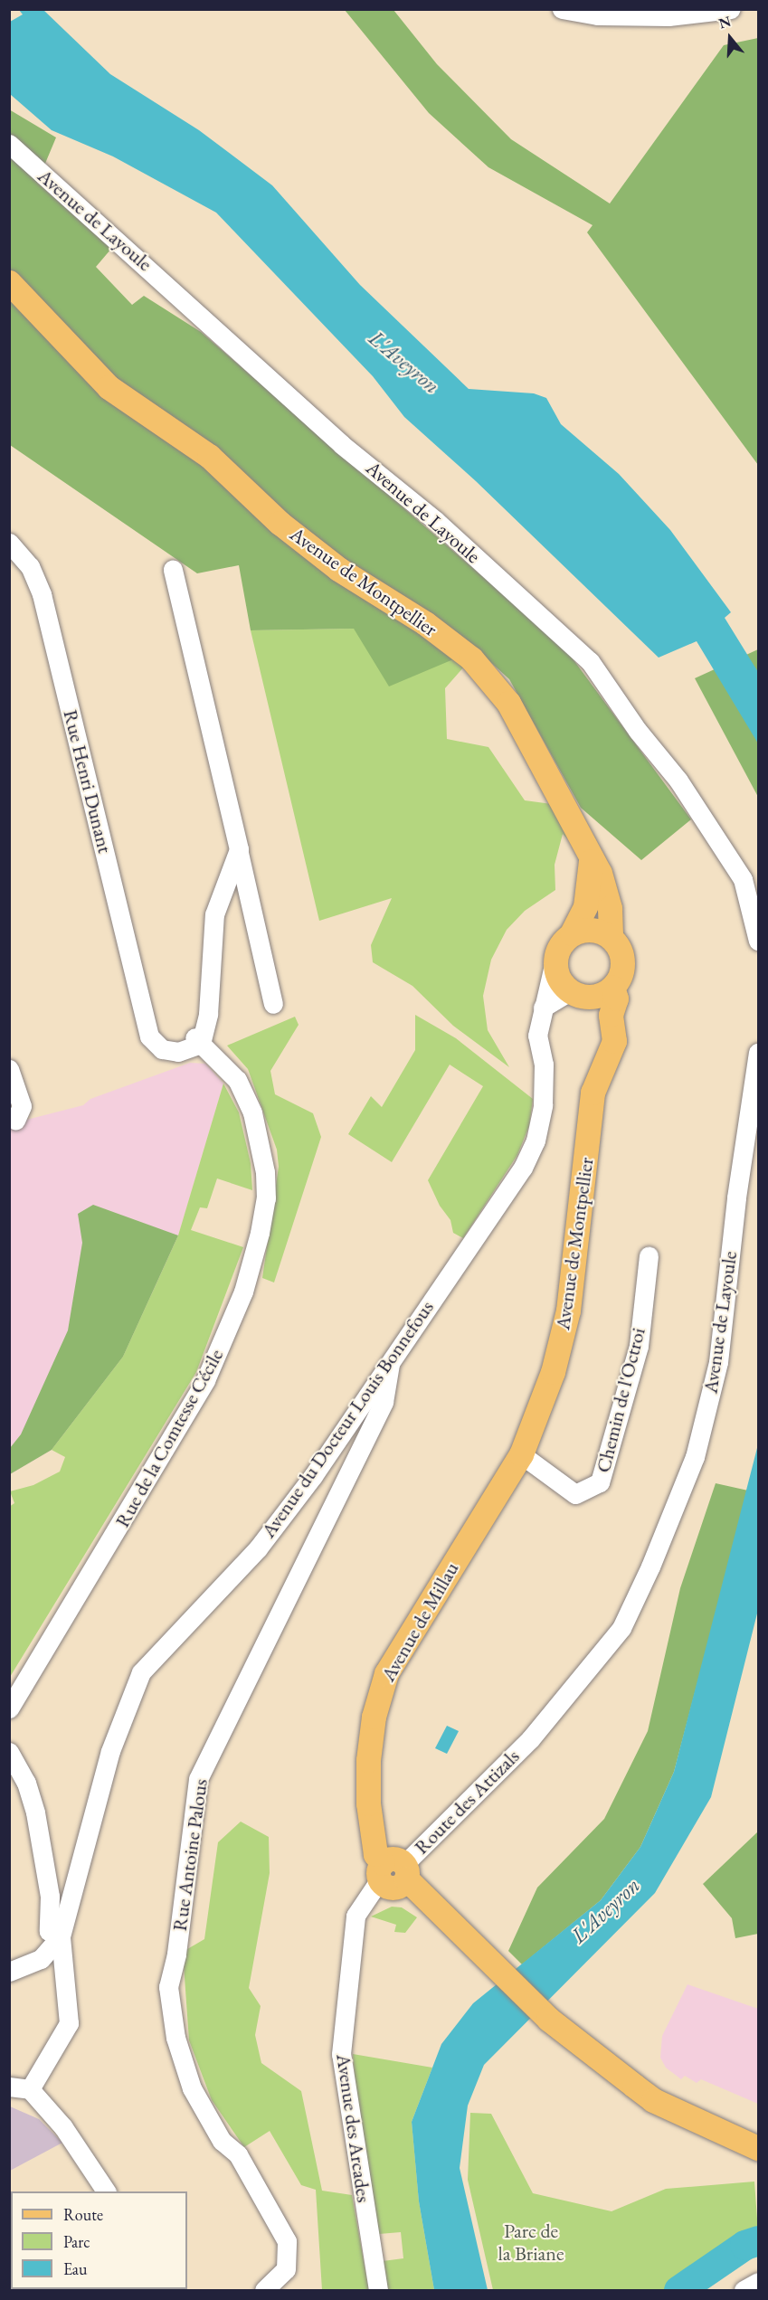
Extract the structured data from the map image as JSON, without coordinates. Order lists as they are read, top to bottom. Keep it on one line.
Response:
{"streets":{"main road":["Avenue de Montpellier","Avenue de Millau"],"street":["Avenue de Layoule","Rue Henri Dunant","Chemin de l'Octroi","Avenue du Docteur Louis Bonnefous","Rue de la Comtesse Cécile","Route des Attizals","Rue Antoine Palous","Avenue des Arcades"]},"crossings":[["Avenue de Layoule","Route des Attizals"],["Avenue de Montpellier","Chemin de l'Octroi"],["Avenue de Montpellier","Avenue du Docteur Louis Bonnefous"],["Avenue de Montpellier","Avenue de Millau"],["Rue Henri Dunant","Rue de la Comtesse Cécile"],["Avenue du Docteur Louis Bonnefous","Rue Antoine Palous"],["Avenue de Millau","Route des Attizals"],["Avenue de Millau","Avenue des Arcades"],["Route des Attizals","Avenue des Arcades"]],"water":["L'Aveyron"],"parks":["Parc de la Briane"],"legend":["Route","Parc","Eau"],"north":"top"}
